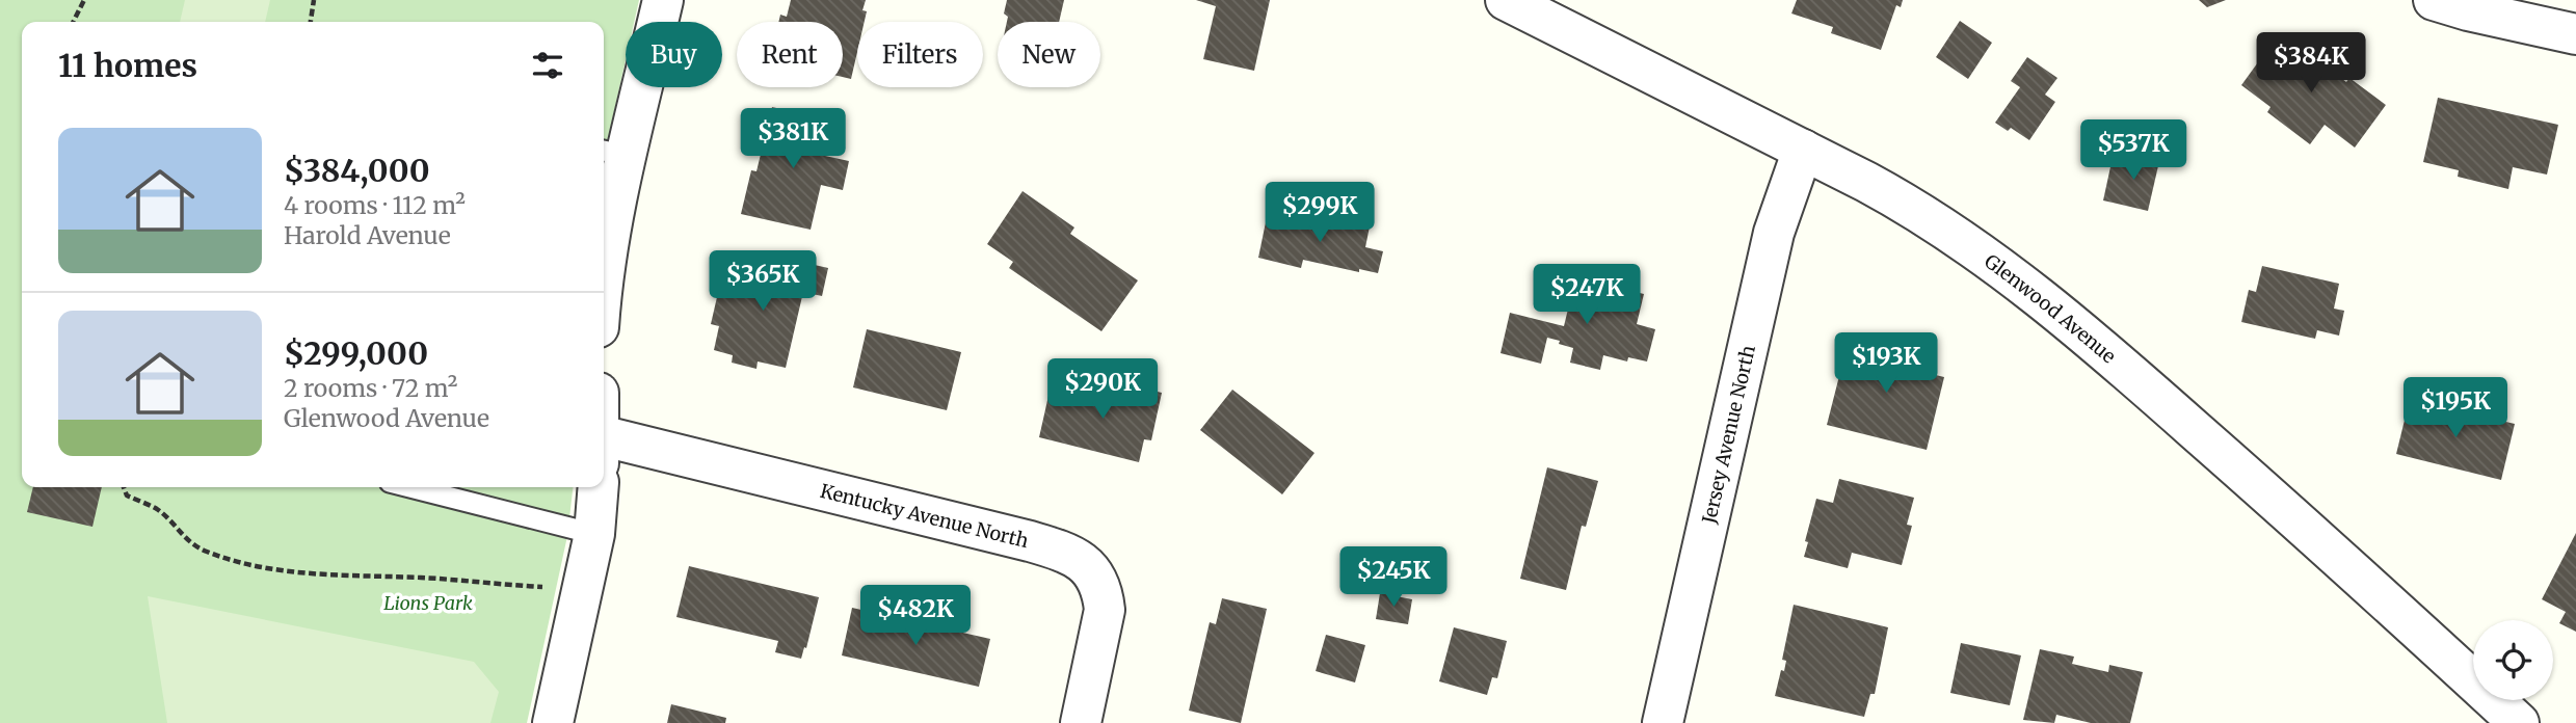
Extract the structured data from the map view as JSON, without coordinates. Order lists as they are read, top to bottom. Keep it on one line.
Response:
{"streets":{"street":["Glenwood Avenue","Jersey Avenue North","Kentucky Avenue North"]},"crossings":[["Glenwood Avenue","Jersey Avenue North"]],"parks":["Lions Park"],"page":{"chip":["Buy","Rent","Filters","New"],"heading":"11 homes","price":["$384K","$381K","$537K","$299K","$365K","$247K","$193K","$290K","$195K","$245K","$482K"],"list":[{"name":"$384,000","note":"4 rooms · 112 m² · Harold Avenue"},{"name":"$299,000","note":"2 rooms · 72 m² · Glenwood Avenue"}]}}
